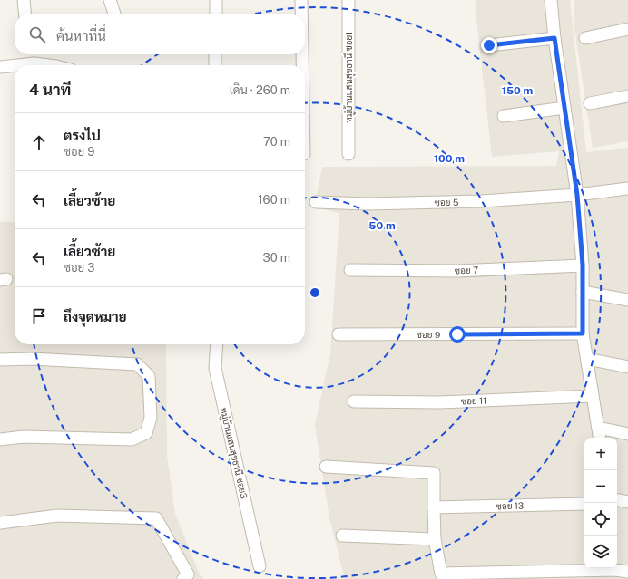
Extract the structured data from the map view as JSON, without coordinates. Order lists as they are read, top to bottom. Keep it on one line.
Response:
{"streets":{"street":["หมู่บ้านแสนสุขธานี ซอย1","ซอย 5","ซอย 7","ซอย 9","ซอย 11","หมู่บ้านแสนสุขธานี ซอย3","ซอย 13"]},"page":{"search":"ค้นหาที่นี่","heading":["4 นาที","เดิน · 260 m"],"list":[["ตรงไป","ซอย 9","70 m"],["เลี้ยวซ้าย","160 m"],["เลี้ยวซ้าย","ซอย 3","30 m"],"ถึงจุดหมาย"],"map_buttons":["+","−"]},"rings":["150 m","100 m","50 m"]}
